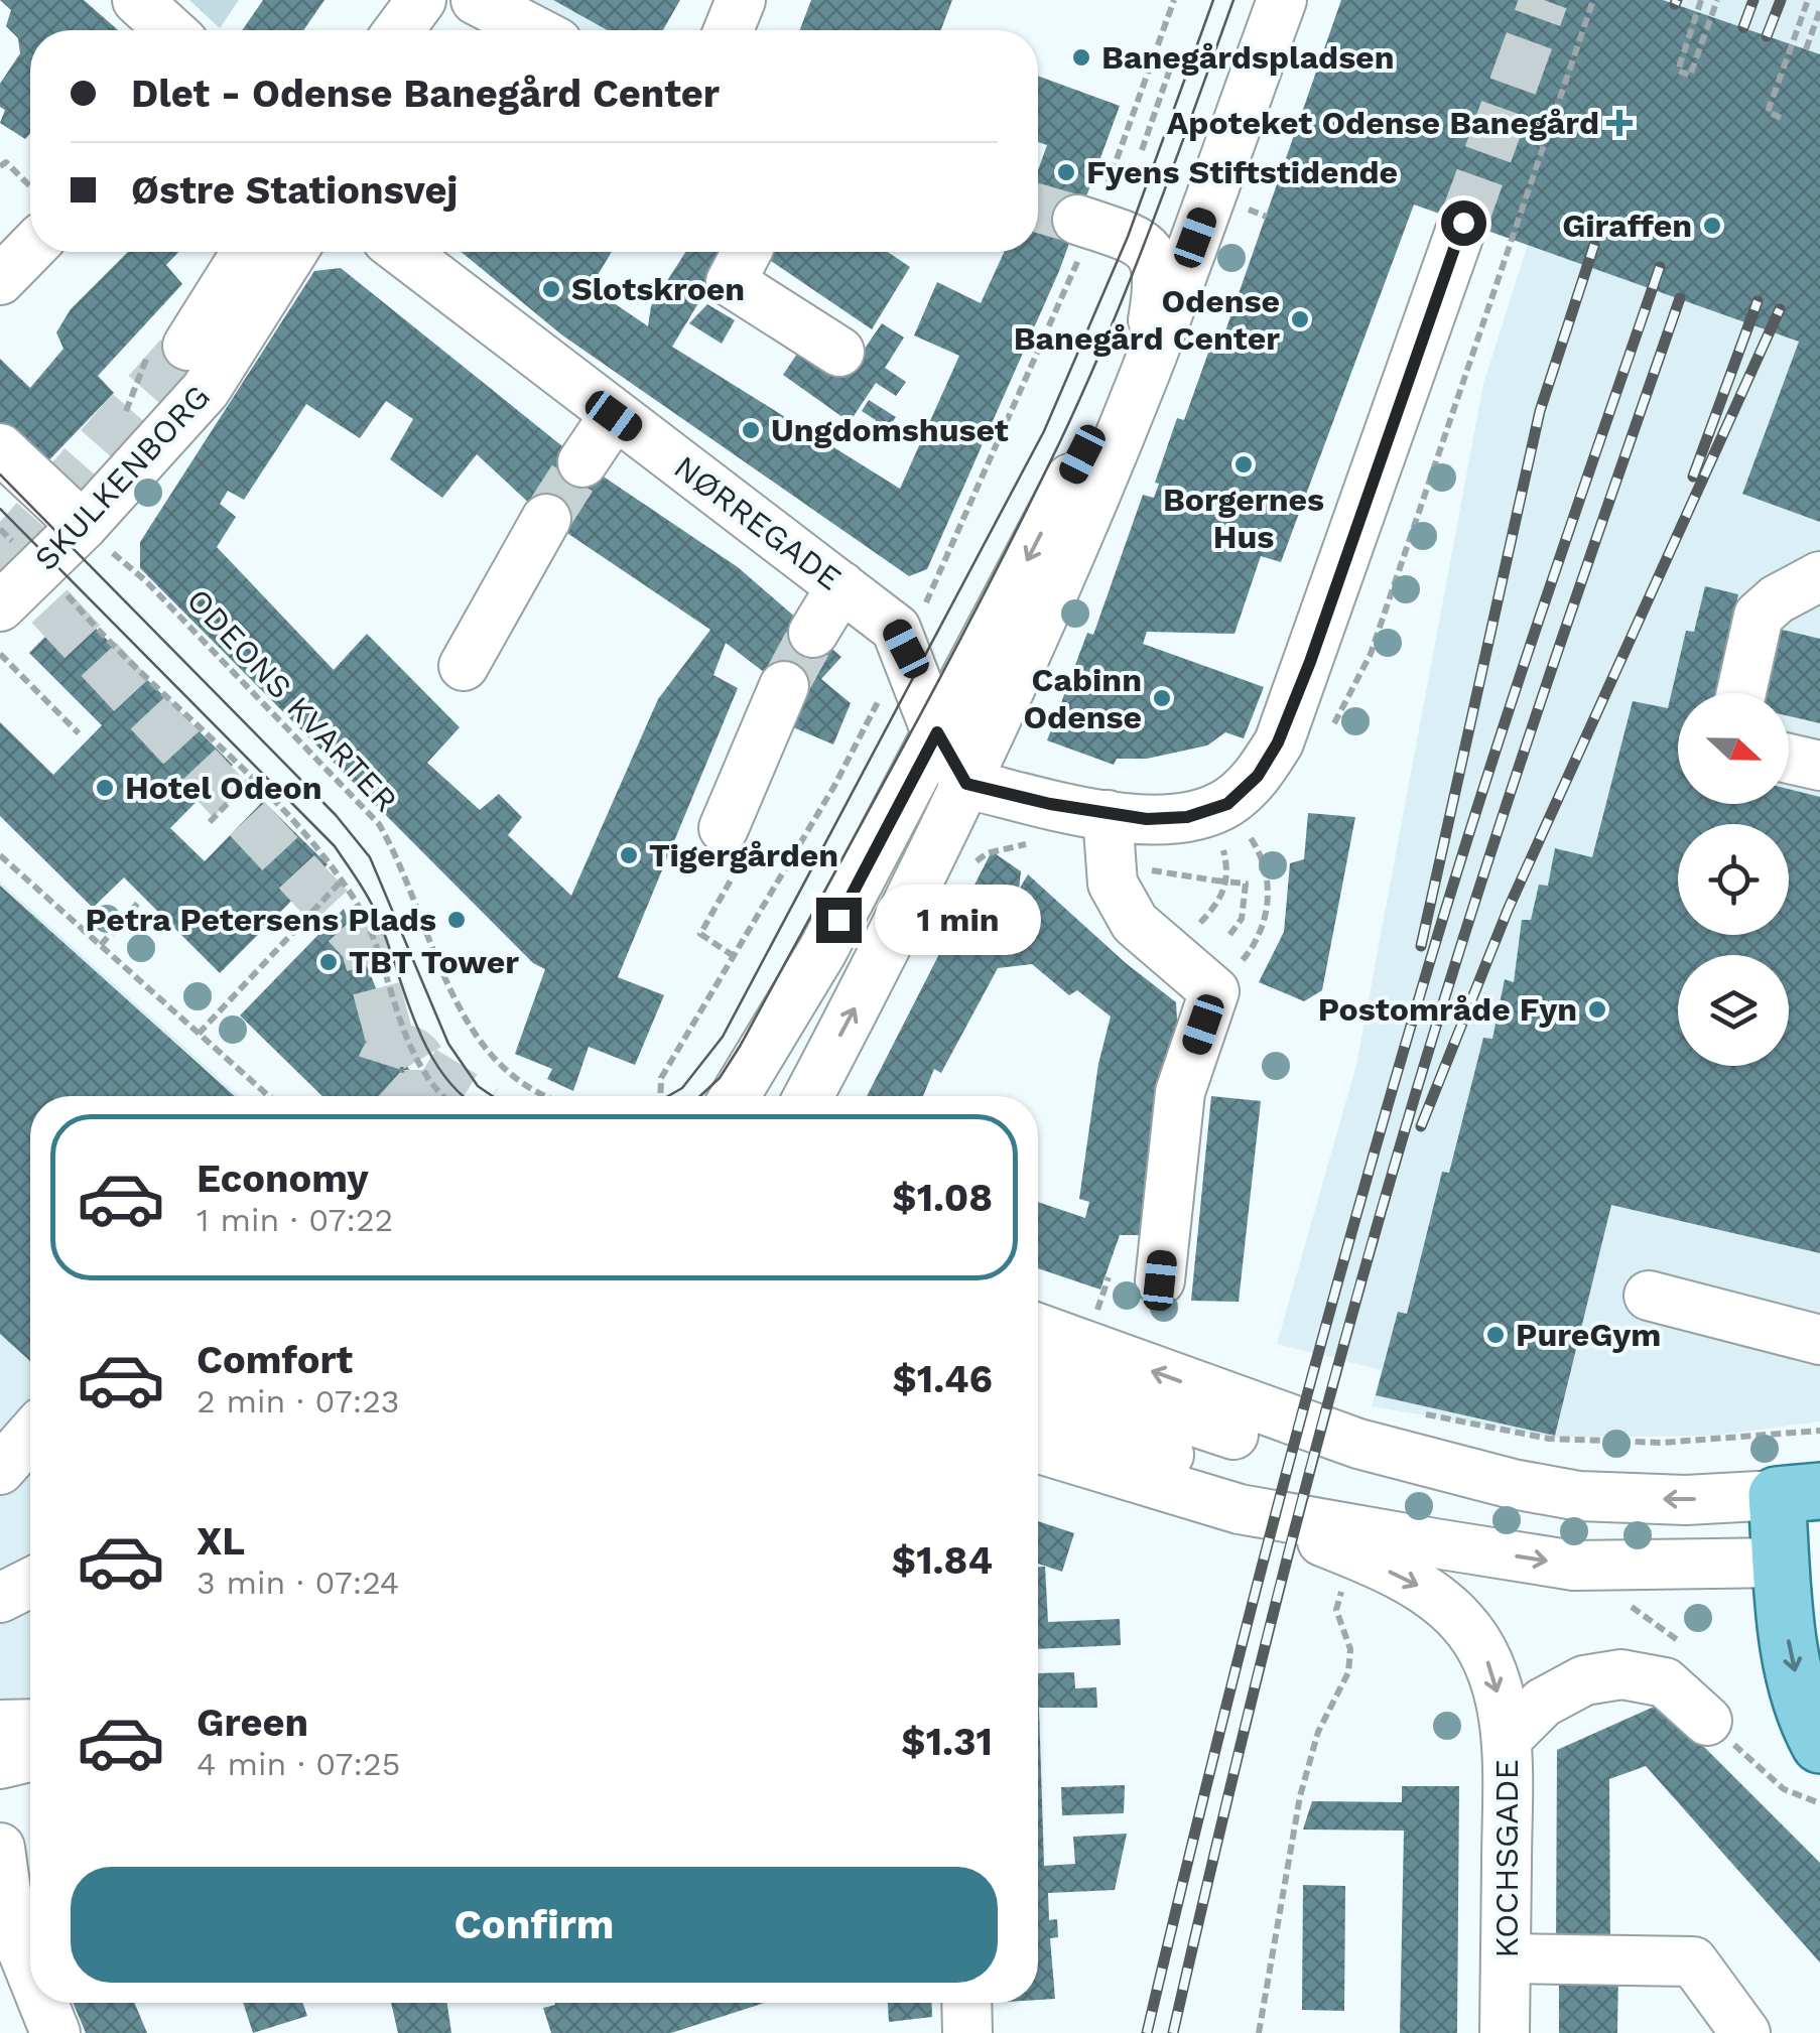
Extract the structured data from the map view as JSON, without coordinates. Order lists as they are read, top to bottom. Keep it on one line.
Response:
{"streets":{"street":["SKULKENBORG","NØRREGADE","KOCHSGADE"],"path":["ODEONS KVARTER"]},"crossings":[["SKULKENBORG","ODEONS KVARTER"]],"places":{"other":["Banegårdspladsen","Fyens Stiftstidende","Giraffen","Slotskroen","Odense Banegård Center","Ungdomshuset","Borgernes Hus","Cabinn Odense","Hotel Odeon","Tigergården","Petra Petersens Plads","TBT Tower","Postområde Fyn","PureGym"],"health":["Apoteket Odense Banegård"]},"north":"right","page":{"banner":["Dlet - Odense Banegård Center","Østre Stationsvej"],"bubble":"1 min","list":[{"name":"Economy","note":"1 min · 07:22","value":"$1.08"},{"name":"Comfort","note":"2 min · 07:23","value":"$1.46"},{"name":"XL","note":"3 min · 07:24","value":"$1.84"},{"name":"Green","note":"4 min · 07:25","value":"$1.31"}],"buttons":"Confirm"}}
